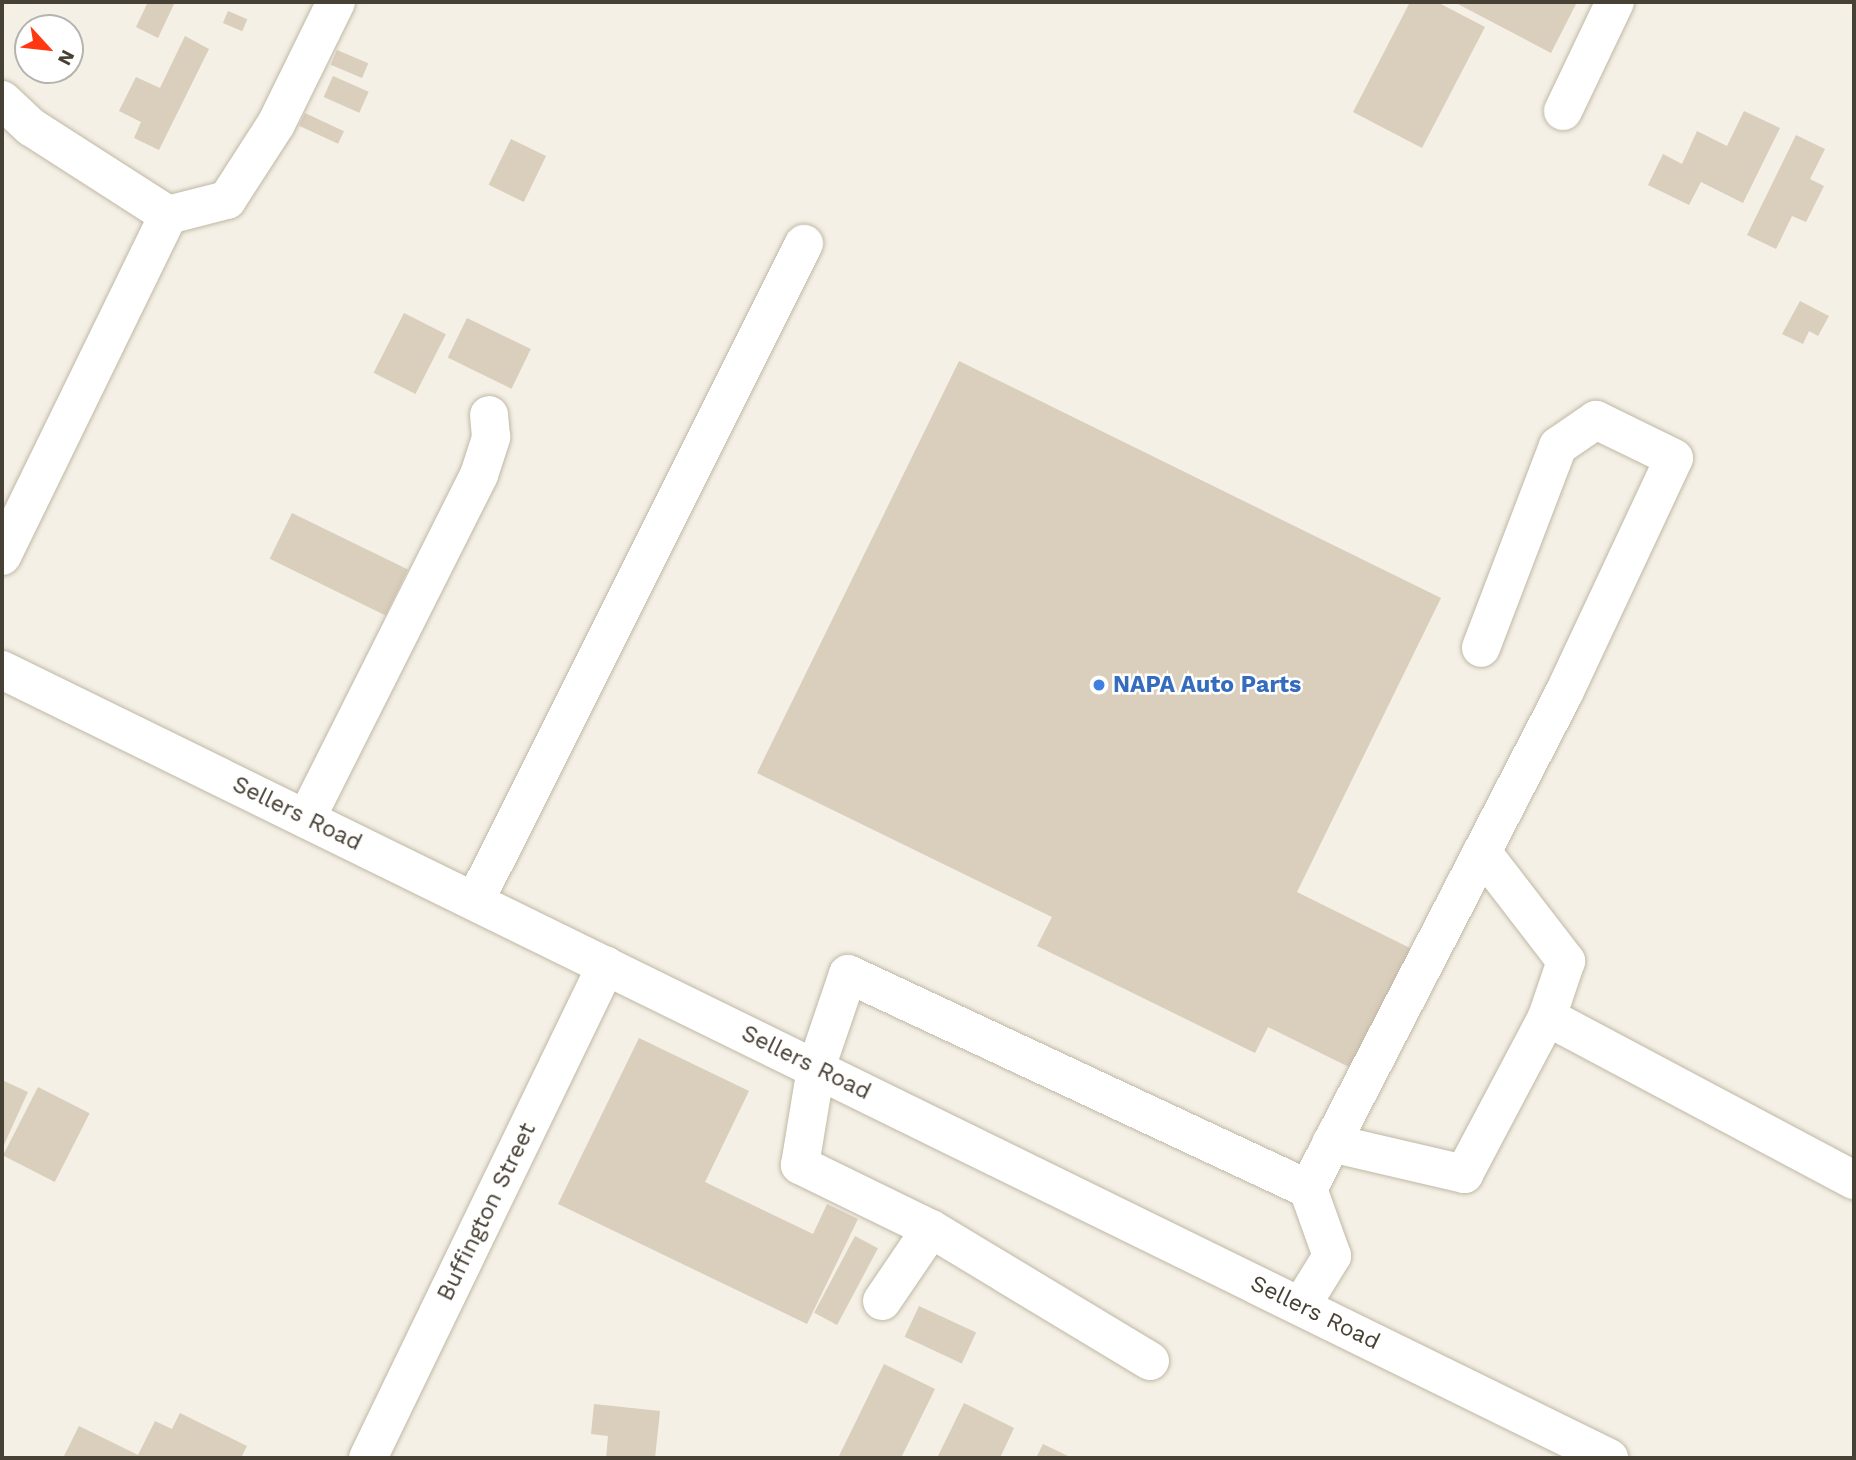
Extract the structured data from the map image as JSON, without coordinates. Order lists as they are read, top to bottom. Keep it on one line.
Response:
{"streets":{"street":["Sellers Road","Buffington Street"]},"crossings":[["Sellers Road","Buffington Street"]],"places":["NAPA Auto Parts"],"north":"bottom right"}
